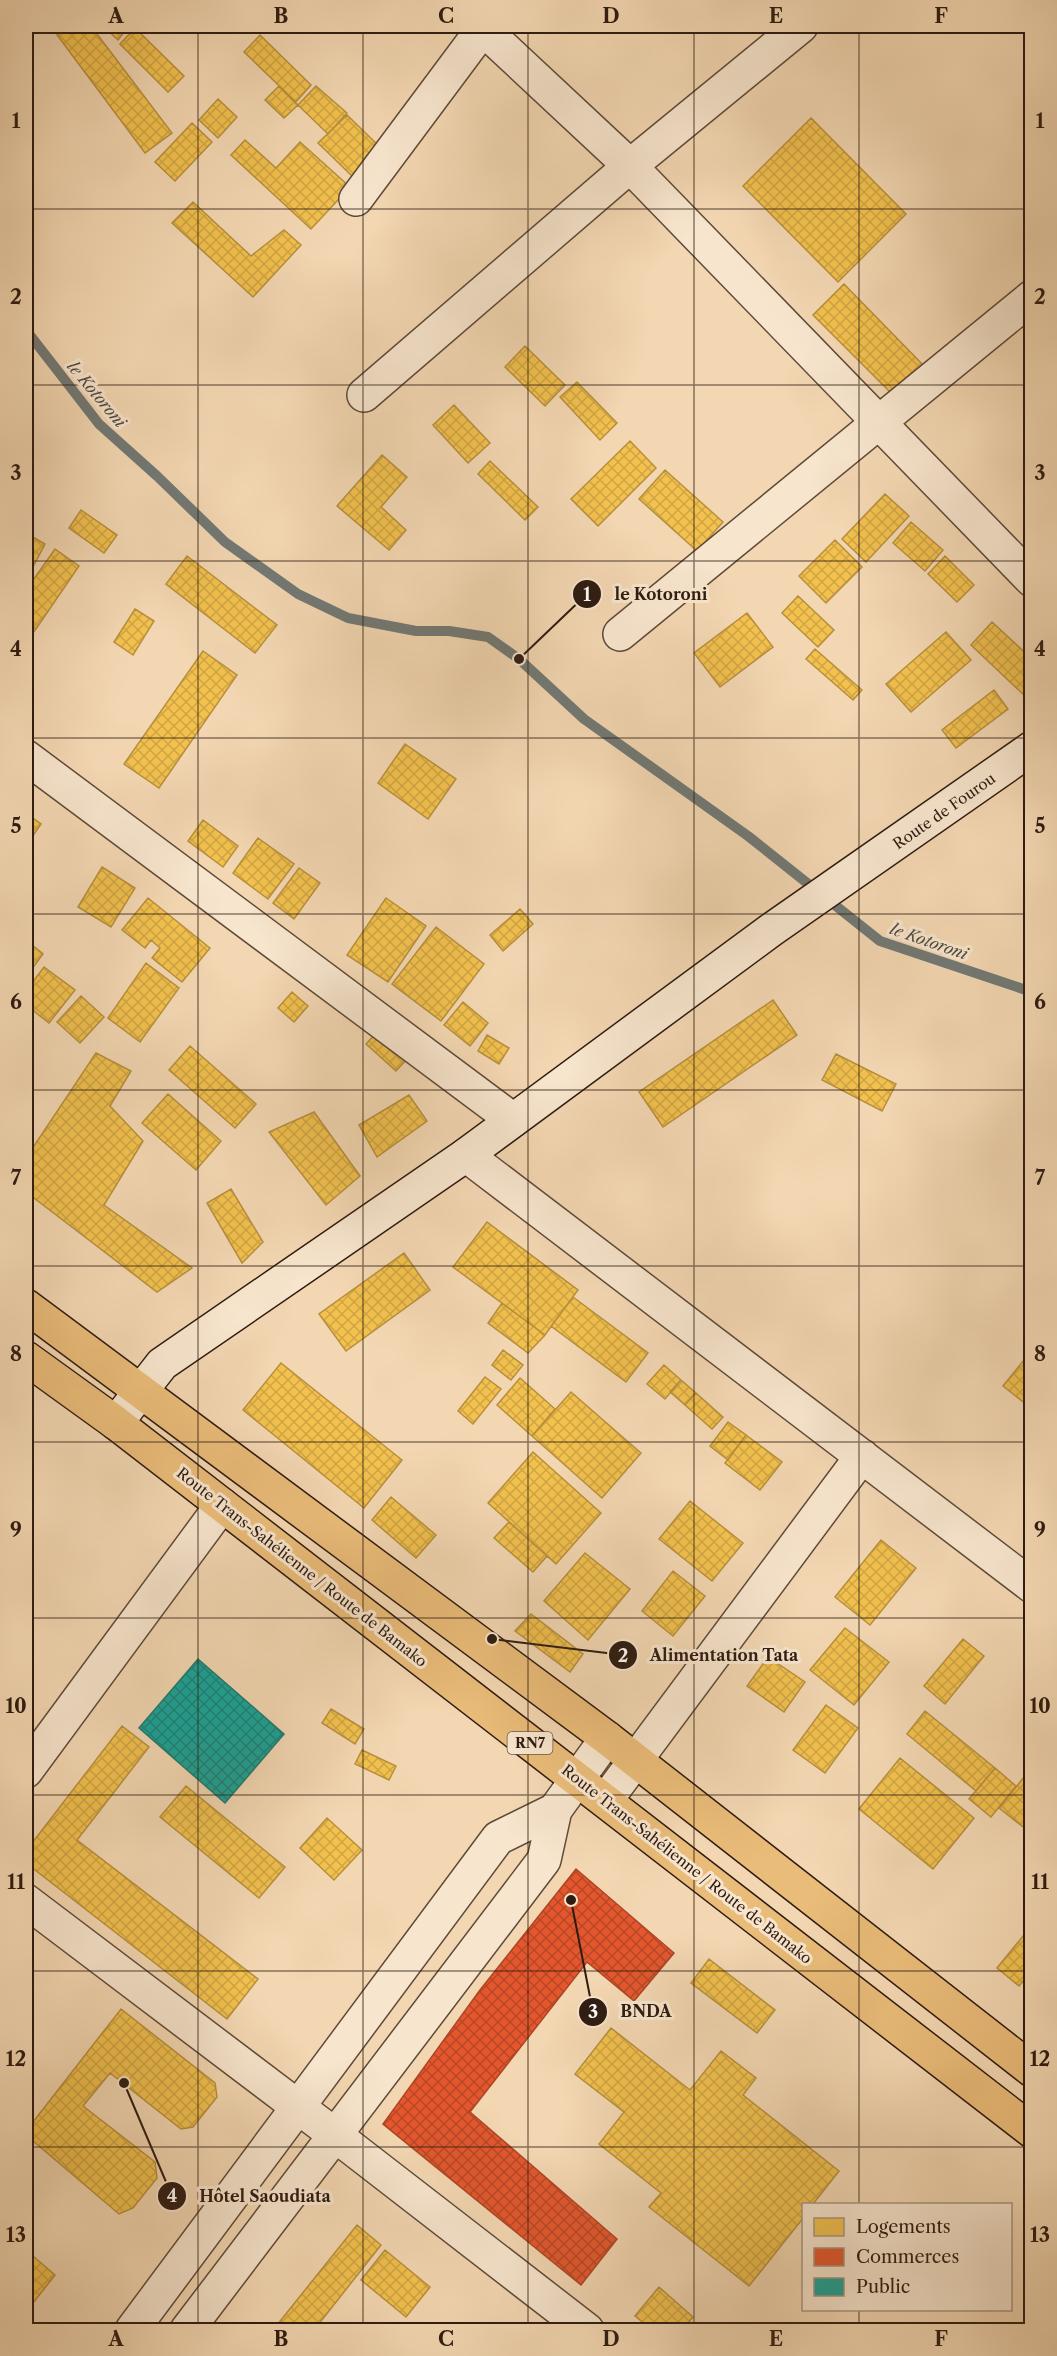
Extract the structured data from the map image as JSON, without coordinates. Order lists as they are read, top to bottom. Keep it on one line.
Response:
{"streets":{"highway":["Route Trans-Sahélienne / Route de Bamako","RN7"],"street":["Route de Fourou"]},"crossings":[["Route de Fourou","Route Trans-Sahélienne / Route de Bamako"]],"water":["le Kotoroni"],"places":["le Kotoroni","Alimentation Tata","BNDA","Hôtel Saoudiata"],"legend":["Logements","Commerces","Public"],"grid":{"columns":["A","B","C","D","E","F"],"rows":["1","2","3","4","5","6","7","8","9","10","11","12","13"]}}
